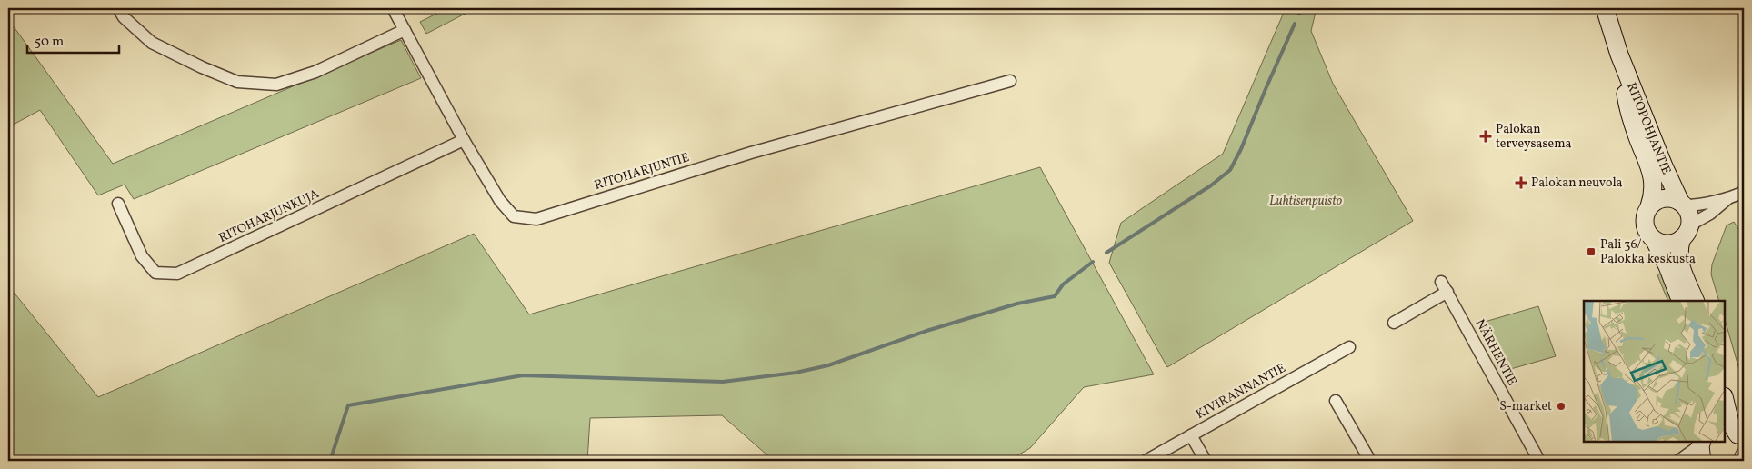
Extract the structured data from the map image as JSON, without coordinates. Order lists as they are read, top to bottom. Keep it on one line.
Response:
{"streets":{"main road":["RITOPOHJANTIE"],"street":["RITOHARJUNTIE","RITOHARJUNKUJA","NÄRHENTIE","KIVIRANNANTIE"]},"crossings":[["RITOHARJUNTIE","RITOHARJUNKUJA"]],"parks":["Luhtisenpuisto"],"places":{"health":["Palokan terveysasema","Palokan neuvola"],"transit":["Pali 36/ Palokka keskusta"],"other":["S-market"]},"scale_bar":"50 m"}
